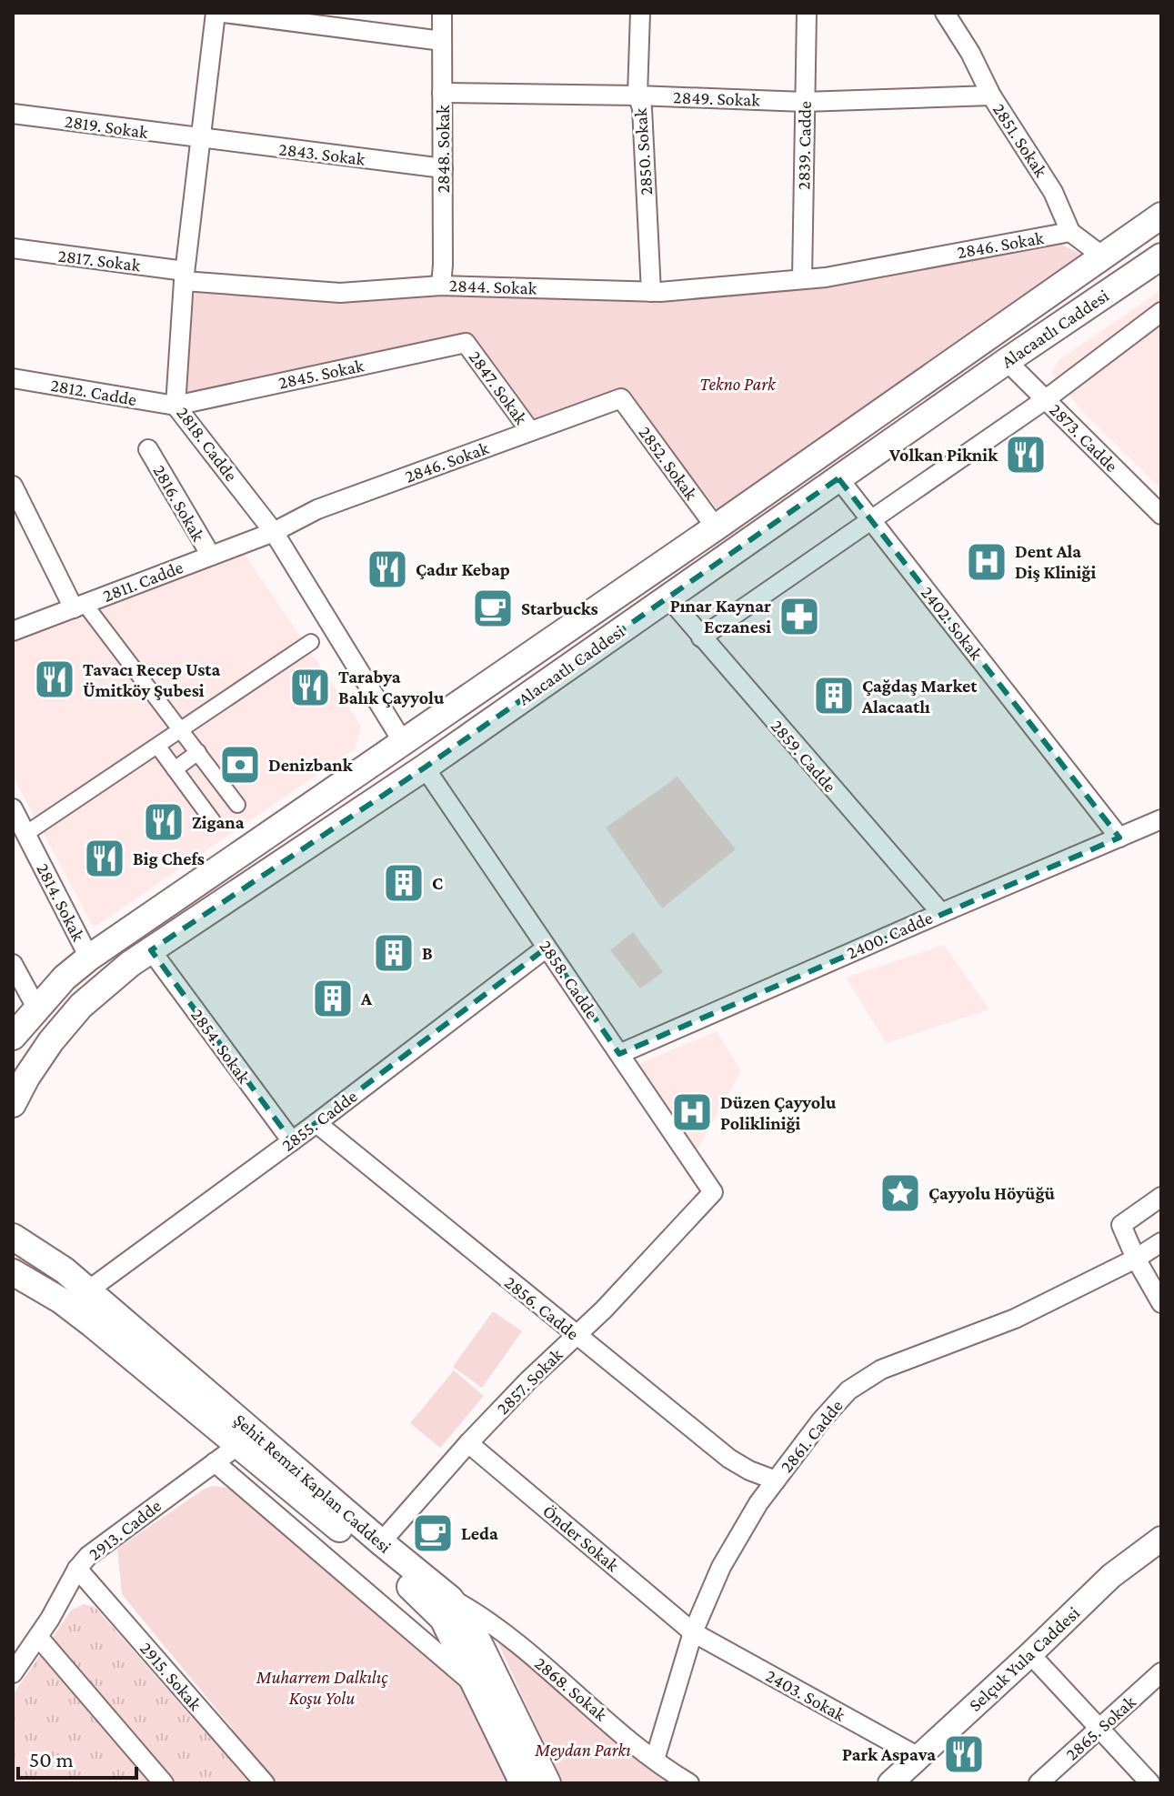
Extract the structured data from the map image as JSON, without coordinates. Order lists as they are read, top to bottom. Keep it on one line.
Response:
{"streets":{"main road":["Alacaatlı Caddesi","Şehit Remzi Kaplan Caddesi"],"street":["2849. Sokak","2819. Sokak","2851. Sokak","2839. Cadde","2848. Sokak","2850. Sokak","2843. Sokak","2846. Sokak","2817. Sokak","2844. Sokak","2845. Sokak","2847. Sokak","2812. Cadde","2873. Cadde","2818. Cadde","2852. Sokak","2816. Sokak","2811. Cadde","2402. Sokak","2859. Cadde","2814. Sokak","2400. Cadde","2858. Cadde","2854. Sokak","2855. Cadde","2856. Cadde","2857. Sokak","2861. Cadde","2913. Cadde","Önder Sokak","Selçuk Yula Caddesi","2915. Sokak","2868. Sokak","2403. Sokak","2865. Sokak"]},"crossings":[["2849. Sokak","2851. Sokak"],["2849. Sokak","2839. Cadde"],["2849. Sokak","2848. Sokak"],["2849. Sokak","2850. Sokak"],["2819. Sokak","2843. Sokak"],["2819. Sokak","2818. Cadde"],["2851. Sokak","2846. Sokak"],["2851. Sokak","Alacaatlı Caddesi"],["2839. Cadde","2846. Sokak"],["2839. Cadde","2844. Sokak"],["2848. Sokak","2843. Sokak"],["2848. Sokak","2844. Sokak"],["2850. Sokak","2844. Sokak"],["2843. Sokak","2818. Cadde"],["2846. Sokak","2844. Sokak"],["2846. Sokak","2847. Sokak"],["2846. Sokak","2818. Cadde"],["2846. Sokak","2852. Sokak"],["2846. Sokak","2811. Cadde"],["2817. Sokak","2844. Sokak"],["2817. Sokak","2818. Cadde"],["2844. Sokak","2818. Cadde"],["Alacaatlı Caddesi","2873. Cadde"],["Alacaatlı Caddesi","2818. Cadde"],["Alacaatlı Caddesi","2852. Sokak"],["Alacaatlı Caddesi","2402. Sokak"],["Alacaatlı Caddesi","2859. Cadde"],["Alacaatlı Caddesi","2814. Sokak"],["Alacaatlı Caddesi","2858. Cadde"],["Alacaatlı Caddesi","2854. Sokak"],["2845. Sokak","2847. Sokak"],["2845. Sokak","2812. Cadde"],["2845. Sokak","2818. Cadde"],["2812. Cadde","2818. Cadde"],["2818. Cadde","2811. Cadde"],["2816. Sokak","2811. Cadde"],["2402. Sokak","2400. Cadde"],["2859. Cadde","2400. Cadde"],["2400. Cadde","2858. Cadde"],["2858. Cadde","2855. Cadde"],["2858. Cadde","2857. Sokak"],["2854. Sokak","2855. Cadde"],["2855. Cadde","2856. Cadde"],["2855. Cadde","Şehit Remzi Kaplan Caddesi"],["2856. Cadde","2857. Sokak"],["2856. Cadde","2861. Cadde"],["2857. Sokak","Şehit Remzi Kaplan Caddesi"],["2857. Sokak","Önder Sokak"],["2861. Cadde","Önder Sokak"],["2861. Cadde","2868. Sokak"],["2861. Cadde","2403. Sokak"],["Şehit Remzi Kaplan Caddesi","2913. Cadde"],["Şehit Remzi Kaplan Caddesi","2868. Sokak"],["2913. Cadde","2915. Sokak"],["Önder Sokak","2403. Sokak"],["Selçuk Yula Caddesi","2403. Sokak"]],"parks":["Tekno Park","Muharrem Dalkılıç Koşu Yolu","Meydan Parkı"],"places":{"restaurant":["Volkan Piknik","Çadır Kebap","Tavacı Recep Usta Ümitköy Şubesi","Tarabya Balık Çayyolu","Zigana","Big Chefs","Park Aspava"],"hospital":["Dent Ala Diş Kliniği","Düzen Çayyolu Polikliniği"],"cafe":["Starbucks","Leda"],"pharmacy":["Pınar Kaynar Eczanesi"],"building":["Çağdaş Market Alacaatlı","C","B","A"],"bank":["Denizbank"],"place":["Çayyolu Höyüğü"]},"scale_bar":"50 m"}
